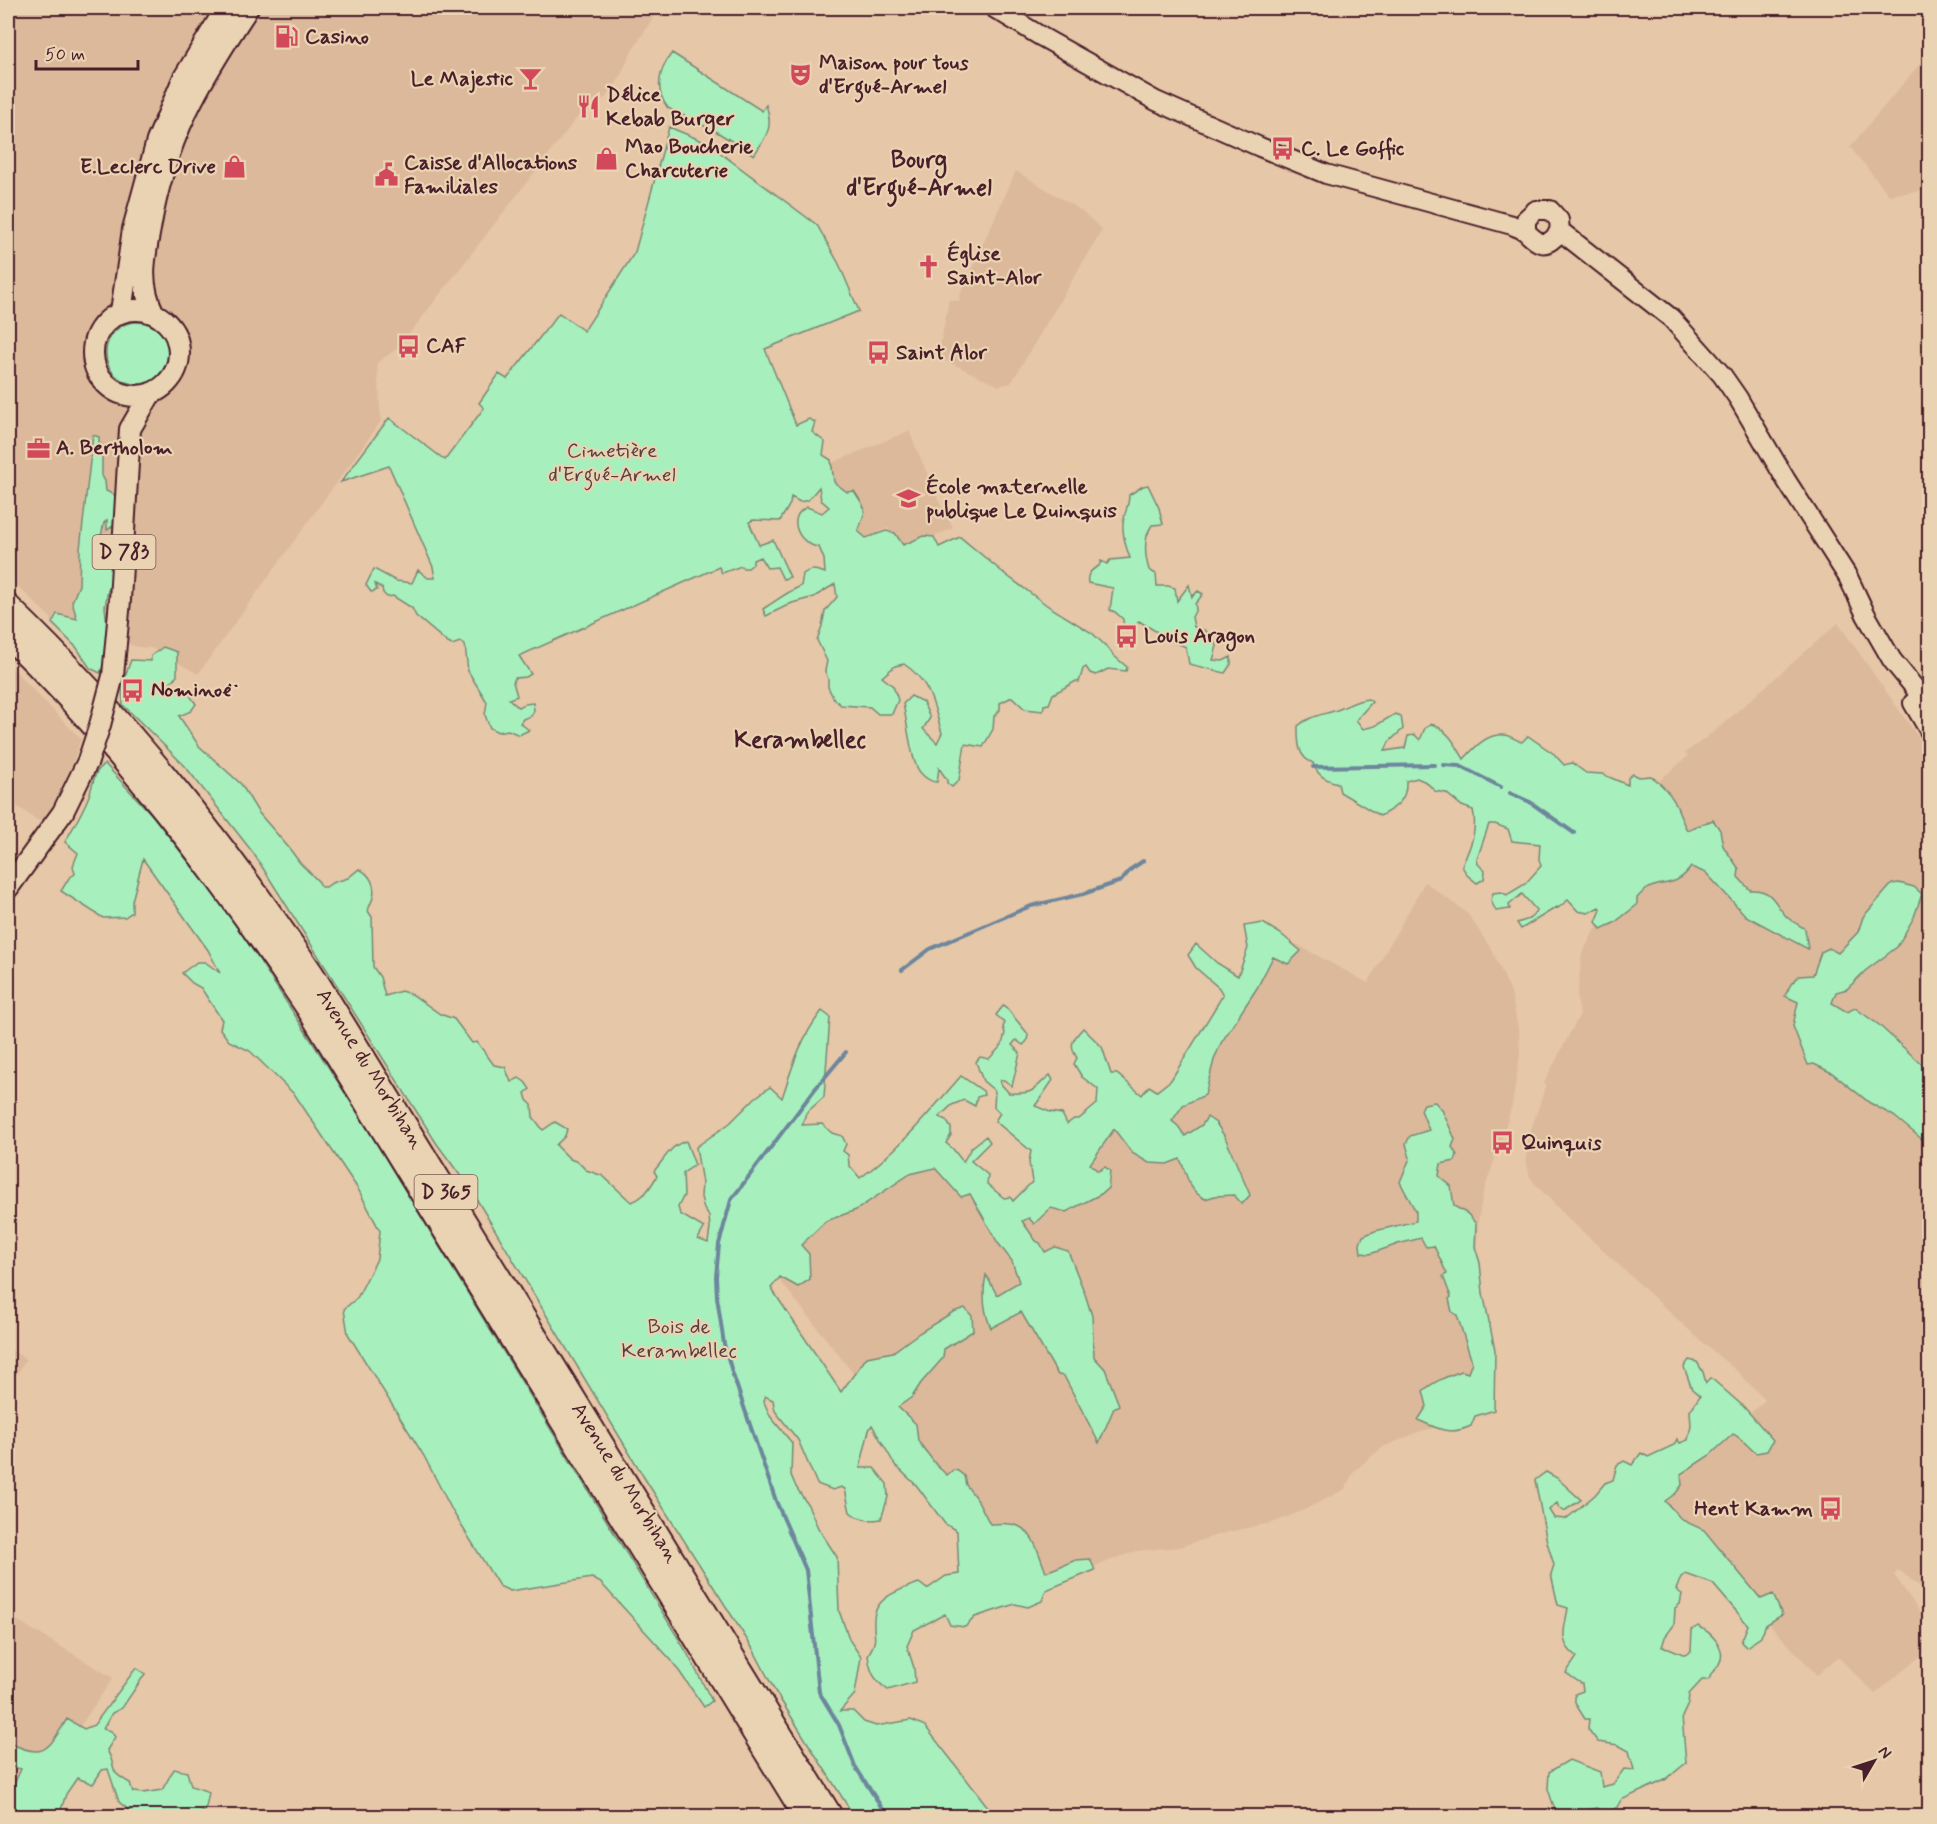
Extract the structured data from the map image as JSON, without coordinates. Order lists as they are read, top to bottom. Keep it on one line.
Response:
{"streets":{"highway":["Avenue du Morbihan","D 365"],"main road":["D 783"]},"districts":["Bourg d'Ergué-Armel","Kerambellec"],"parks":["Cimetière d'Ergué-Armel","Bois de Kerambellec"],"places":{"fuel station":["Casino"],"theatre":["Maison pour tous d'Ergué-Armel"],"bar":["Le Majestic"],"restaurant":["Délice Kebab Burger"],"bus stop":["C. Le Goffic","CAF","Saint Alor","Louis Aragon","Nominoë","Quinquis","Hent Kamm"],"shop":["Mao Boucherie Charcuterie","E.Leclerc Drive"],"public building":["Caisse d'Allocations Familiales"],"church":["Église Saint-Alor"],"office":["A. Bertholom"],"school or university":["École maternelle publique Le Quinquis"]},"scale_bar":"50 m","north":"top right"}
